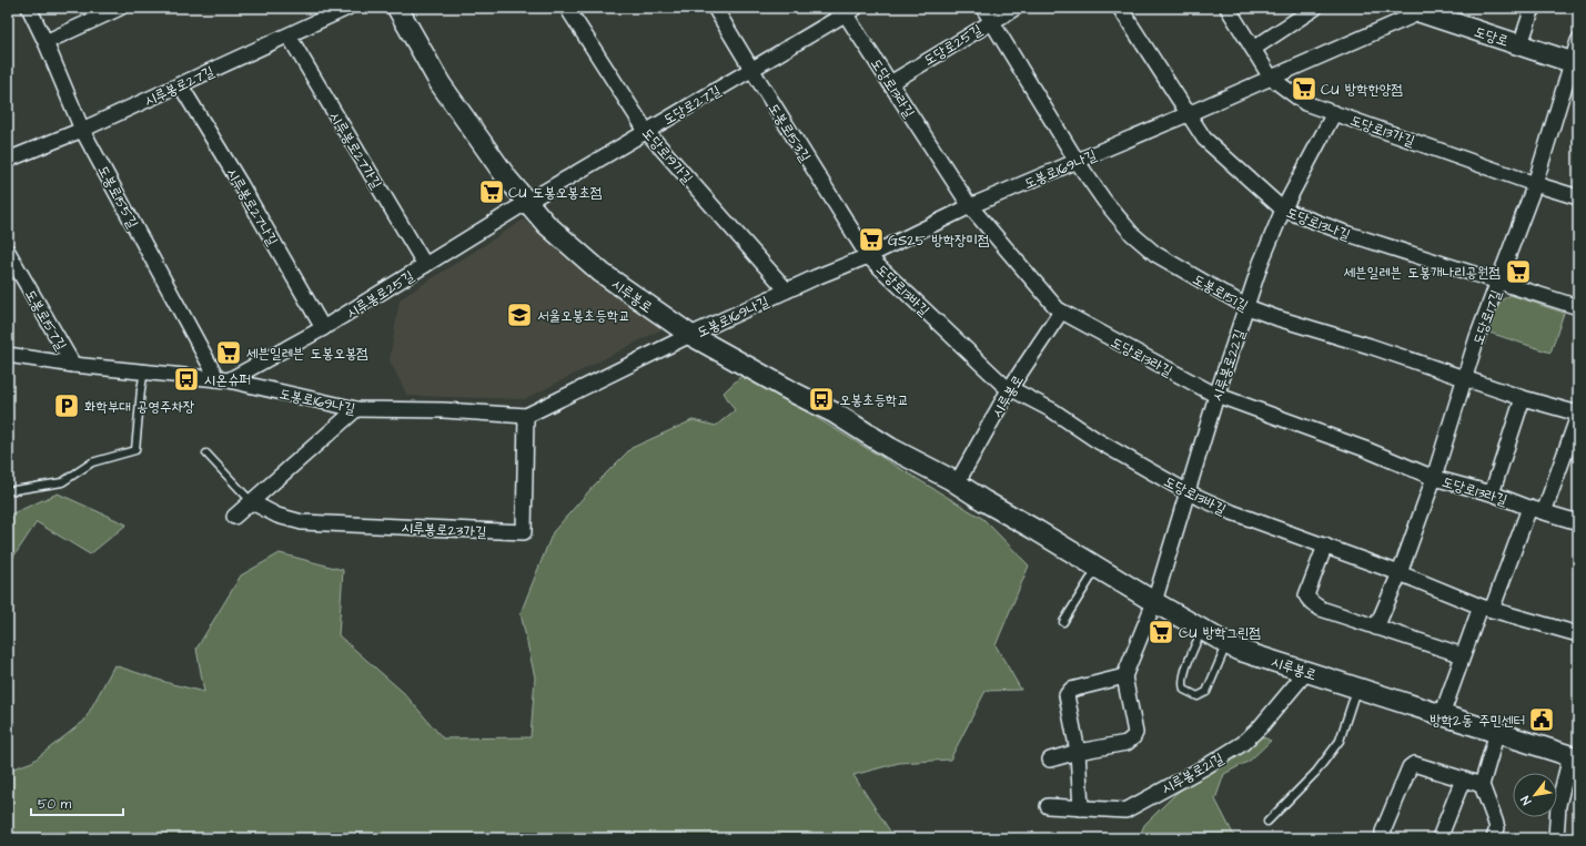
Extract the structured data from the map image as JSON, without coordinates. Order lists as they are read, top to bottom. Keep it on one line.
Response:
{"streets":{"street":["도당로","도당로25길","시루봉로27길","도당로13라길","도당로27길","도당로13가길","도봉로153길","시루봉로27가길","도당로19가길","도봉로169나길","도봉로155길","시루봉로27나길","도당로13나길","도당로13바길","도봉로151길","시루봉로25길","시루봉로","도당로17길","도봉로157길","시루봉로22길","시루봉로23가길","시루봉로21길"]},"crossings":[["도당로","도봉로169나길"],["도당로","도당로17길"],["도당로25길","도당로13라길"],["도당로25길","도봉로151길"],["시루봉로27길","시루봉로27가길"],["시루봉로27길","도봉로155길"],["시루봉로27길","시루봉로27나길"],["도당로13라길","도당로27길"],["도당로13라길","도봉로169나길"],["도당로13라길","시루봉로"],["도당로13라길","도당로17길"],["도당로13라길","시루봉로22길"],["도당로27길","도봉로153길"],["도당로27길","도당로19가길"],["도당로27길","시루봉로25길"],["도당로27길","시루봉로"],["도당로13가길","도봉로169나길"],["도당로13가길","도당로17길"],["도당로13가길","시루봉로22길"],["도봉로153길","도봉로169나길"],["도봉로153길","도당로13바길"],["시루봉로27가길","시루봉로25길"],["도당로19가길","도봉로169나길"],["도봉로169나길","도봉로155길"],["도봉로169나길","도당로13나길"],["도봉로169나길","도당로13바길"],["도봉로169나길","도봉로151길"],["도봉로169나길","시루봉로25길"],["도봉로169나길","시루봉로"],["도봉로169나길","도봉로157길"],["도봉로169나길","시루봉로23가길"],["도봉로155길","시루봉로25길"],["시루봉로27나길","시루봉로25길"],["도당로13나길","도당로17길"],["도당로13나길","시루봉로22길"],["도당로13바길","시루봉로"],["도당로13바길","도당로17길"],["도당로13바길","시루봉로22길"],["도봉로151길","도당로17길"],["도봉로151길","시루봉로22길"],["시루봉로25길","시루봉로"],["시루봉로","시루봉로22길"],["시루봉로","시루봉로21길"]],"places":{"supermarket":["CU 방학한양점","CU 도봉오봉초점","GS25 방학장미점","세븐일레븐 도봉개나리공원점","세븐일레븐 도봉오봉점","CU 방학그린점"],"school or university":["서울오봉초등학교"],"bus stop":["시온슈퍼","오봉초등학교"],"parking":["화학부대 공영주차장"],"public building":["방학2동 주민센터"]},"scale_bar":"50 m","north":"bottom left"}
